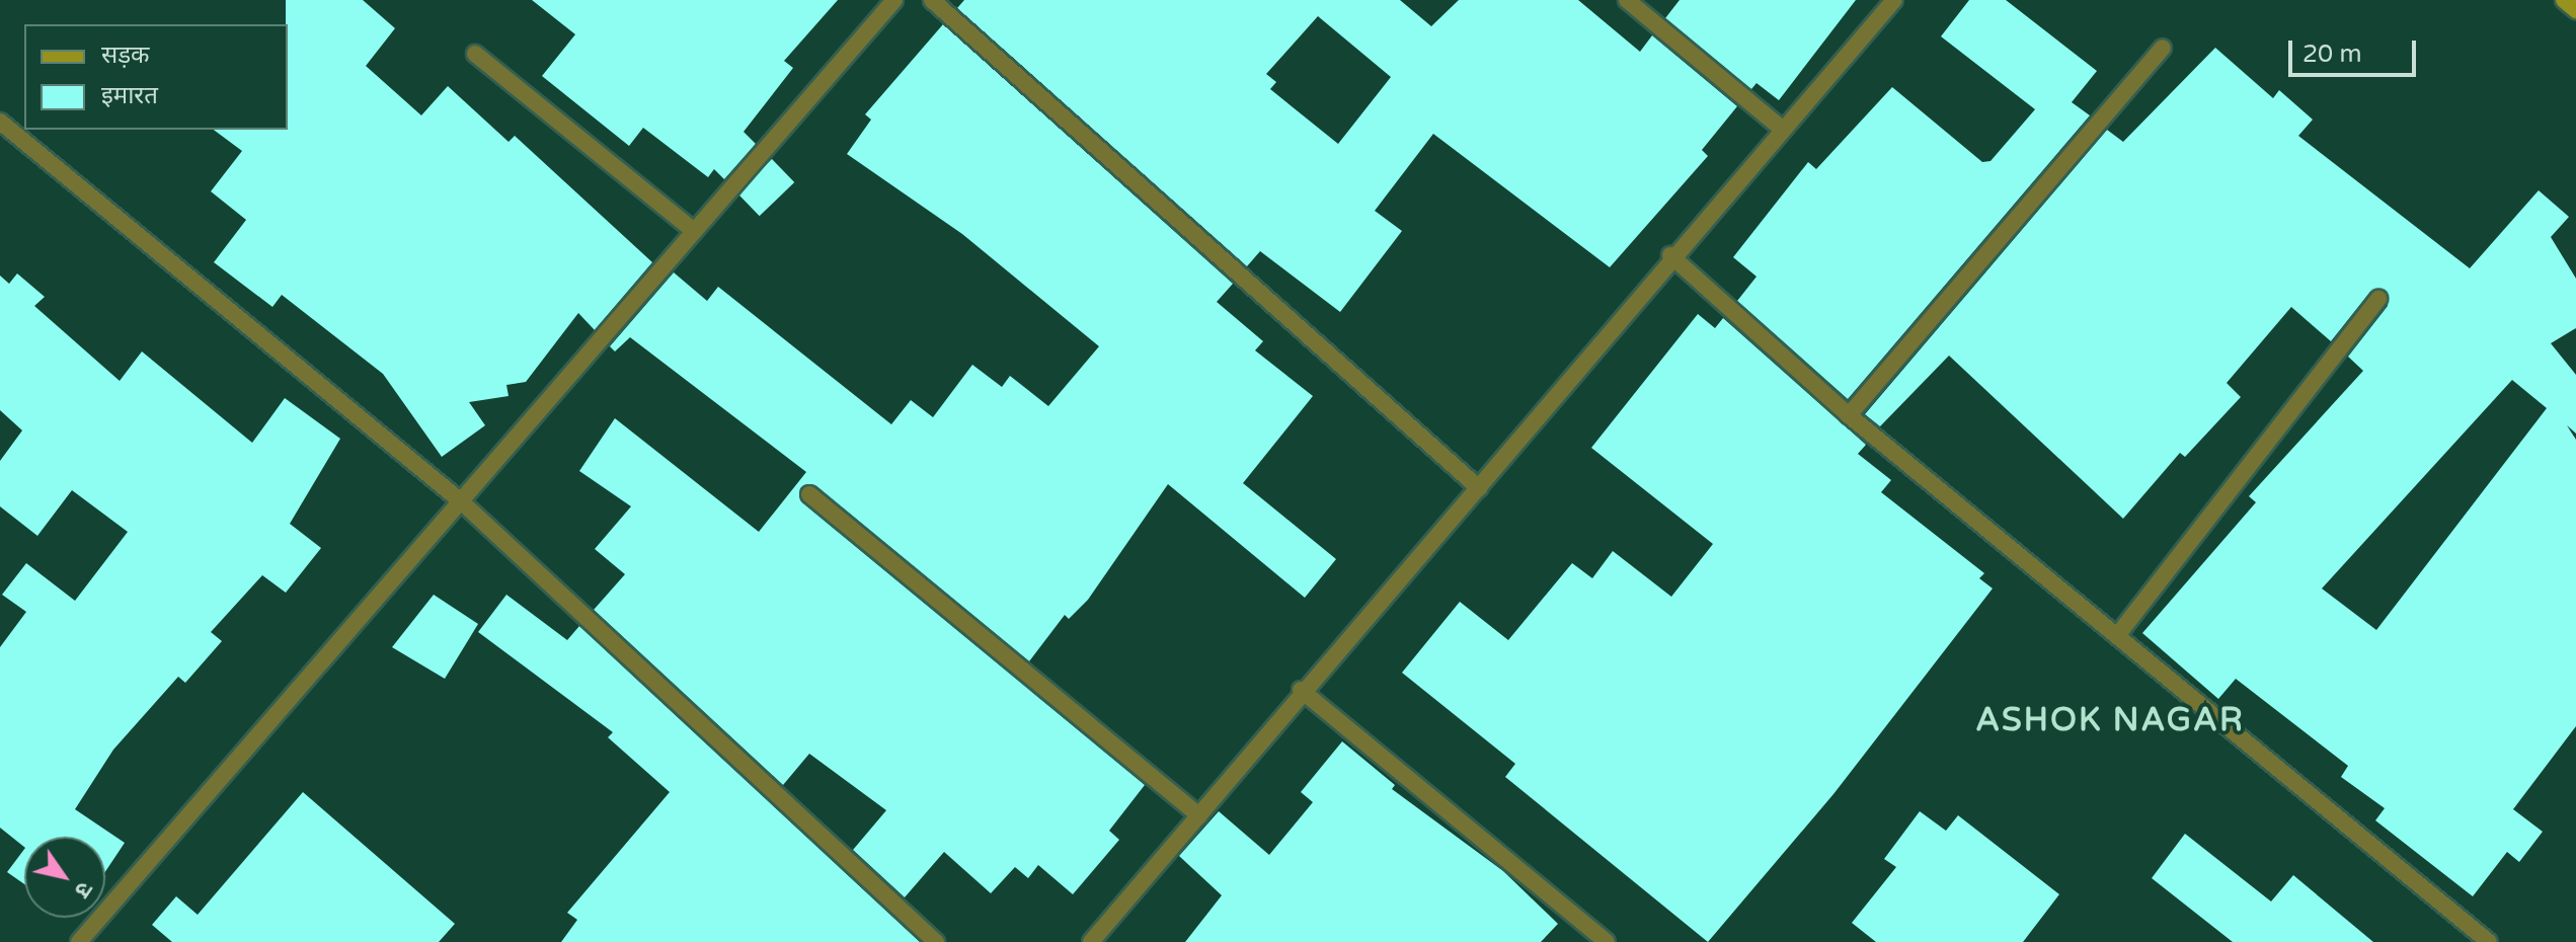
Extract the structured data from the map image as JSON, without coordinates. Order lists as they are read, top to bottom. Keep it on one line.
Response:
{"districts":["ASHOK NAGAR"],"legend":["सड़क","इमारत"],"scale_bar":"20 m","north":"bottom right"}
